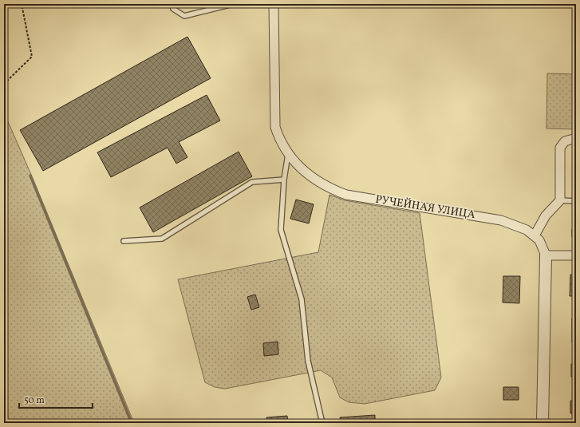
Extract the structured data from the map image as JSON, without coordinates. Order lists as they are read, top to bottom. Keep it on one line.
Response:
{"streets":{"street":["РУЧЕЙНАЯ УЛИЦА"]},"scale_bar":"50 m"}
